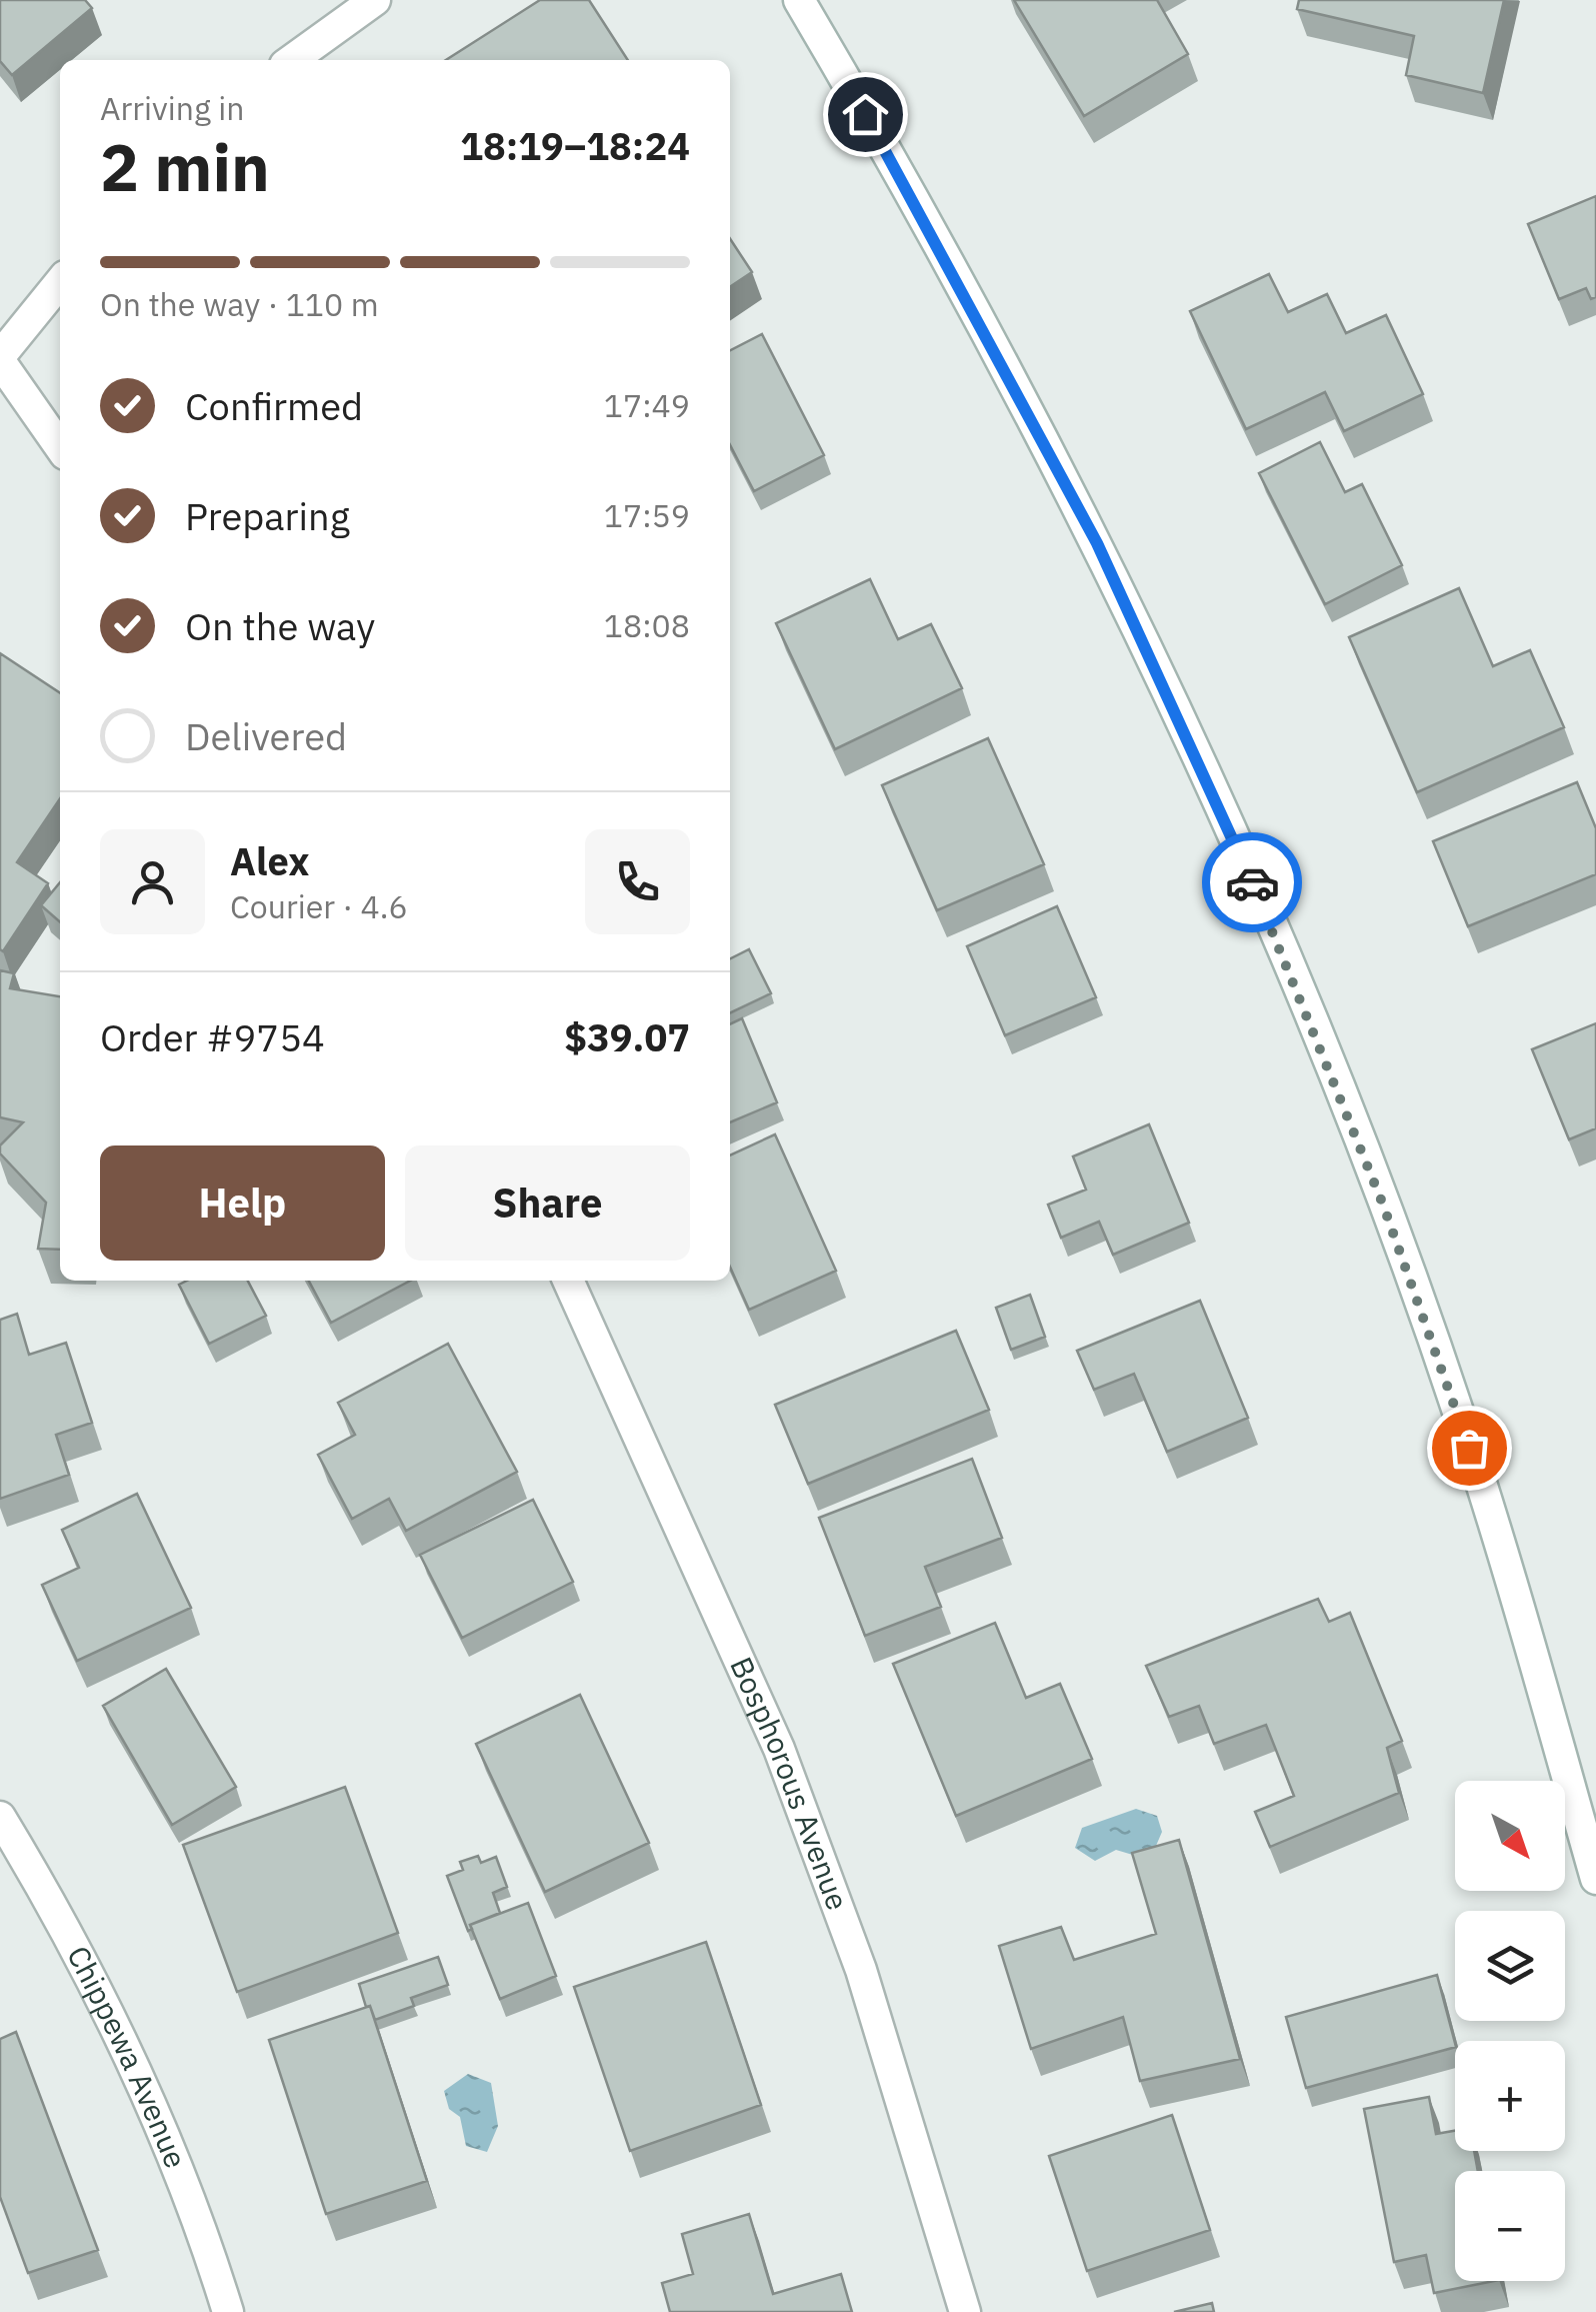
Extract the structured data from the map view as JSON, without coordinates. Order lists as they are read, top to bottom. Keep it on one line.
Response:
{"streets":{"street":["Bosphorous Avenue","Chippewa Avenue"]},"north":"bottom right","page":{"heading":["2 min","Arriving in","18:19–18:24"],"panel":["Alex","Courier · 4.6","Order #9754","$39.07"],"bar":"On the way · 110 m","list":[["Confirmed","17:49"],["Preparing","17:59"],["On the way","18:08"],"Delivered"],"buttons":["Help","Share"],"map_buttons":["+","−"]}}
